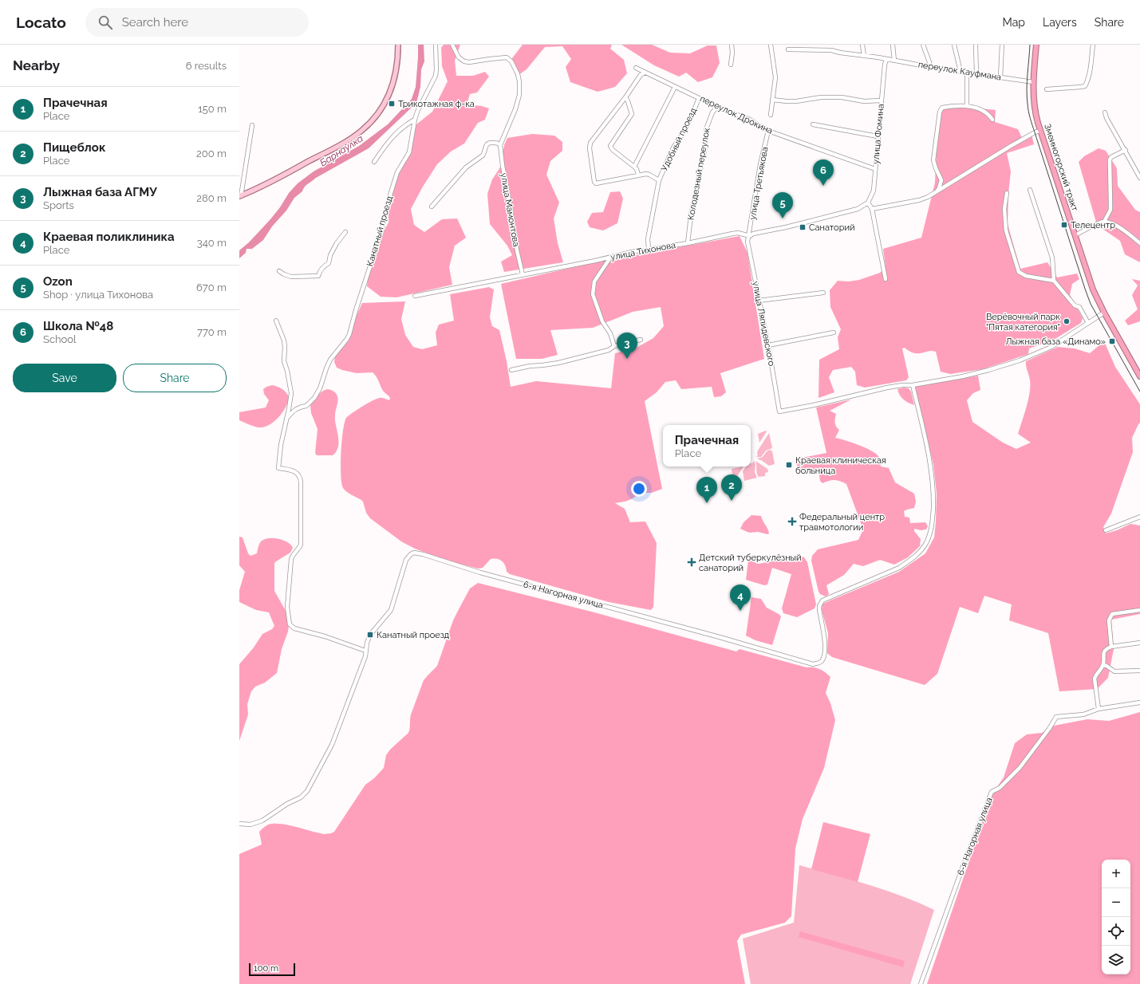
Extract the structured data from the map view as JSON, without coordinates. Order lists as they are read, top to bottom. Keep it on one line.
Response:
{"streets":{"highway":["Змеиногорский тракт"],"street":["переулок Кауфмана","переулок Дрокина","улица Фомина","Удобный проезд","Колодезный переулок","улица Третьякова","улица Мамонтова","Канатный проезд","улица Тихонова","улица Ляпидевского","6-я Нагорная улица"]},"crossings":[["переулок Кауфмана","улица Фомина"],["переулок Кауфмана","Змеиногорский тракт"],["переулок Дрокина","улица Фомина"],["переулок Дрокина","Удобный проезд"],["переулок Дрокина","Колодезный переулок"],["переулок Дрокина","улица Третьякова"],["улица Фомина","улица Тихонова"],["Удобный проезд","улица Тихонова"],["Колодезный переулок","улица Тихонова"],["улица Третьякова","улица Тихонова"],["улица Третьякова","улица Ляпидевского"],["улица Мамонтова","улица Тихонова"],["улица Тихонова","улица Ляпидевского"],["улица Ляпидевского","6-я Нагорная улица"]],"water":["Барнаулка"],"places":{"transit":["Трикотажная ф-ка","Телецентр","Санаторий","Лыжная база «Динамо»","Краевая клиническая больница","Канатный проезд"],"other":["Верёвочный парк \"Пятая категория\""],"health":["Федеральный центр травмотологии","Детский туберкулёзный санаторий"]},"scale_bar":"100 m","page":{"header":"Locato","search":"Search here","nav":["Map","Layers","Share"],"heading":["Nearby","6 results"],"list":[{"mark":"1","name":"Прачечная","note":"Place","value":"150 m"},{"mark":"2","name":"Пищеблок","note":"Place","value":"200 m"},{"mark":"3","name":"Лыжная база АГМУ","note":"Sports","value":"280 m"},{"mark":"4","name":"Краевая поликлиника","note":"Place","value":"340 m"},{"mark":"5","name":"Ozon","note":"Shop · улица Тихонова","value":"670 m"},{"mark":"6","name":"Школа №48","note":"School","value":"770 m"}],"pins":["6","5","3","2","1","4"],"buttons":["Save","Share"],"popup":["Прачечная","Place"],"map_buttons":["+","−"],"scale":"100 m"}}
